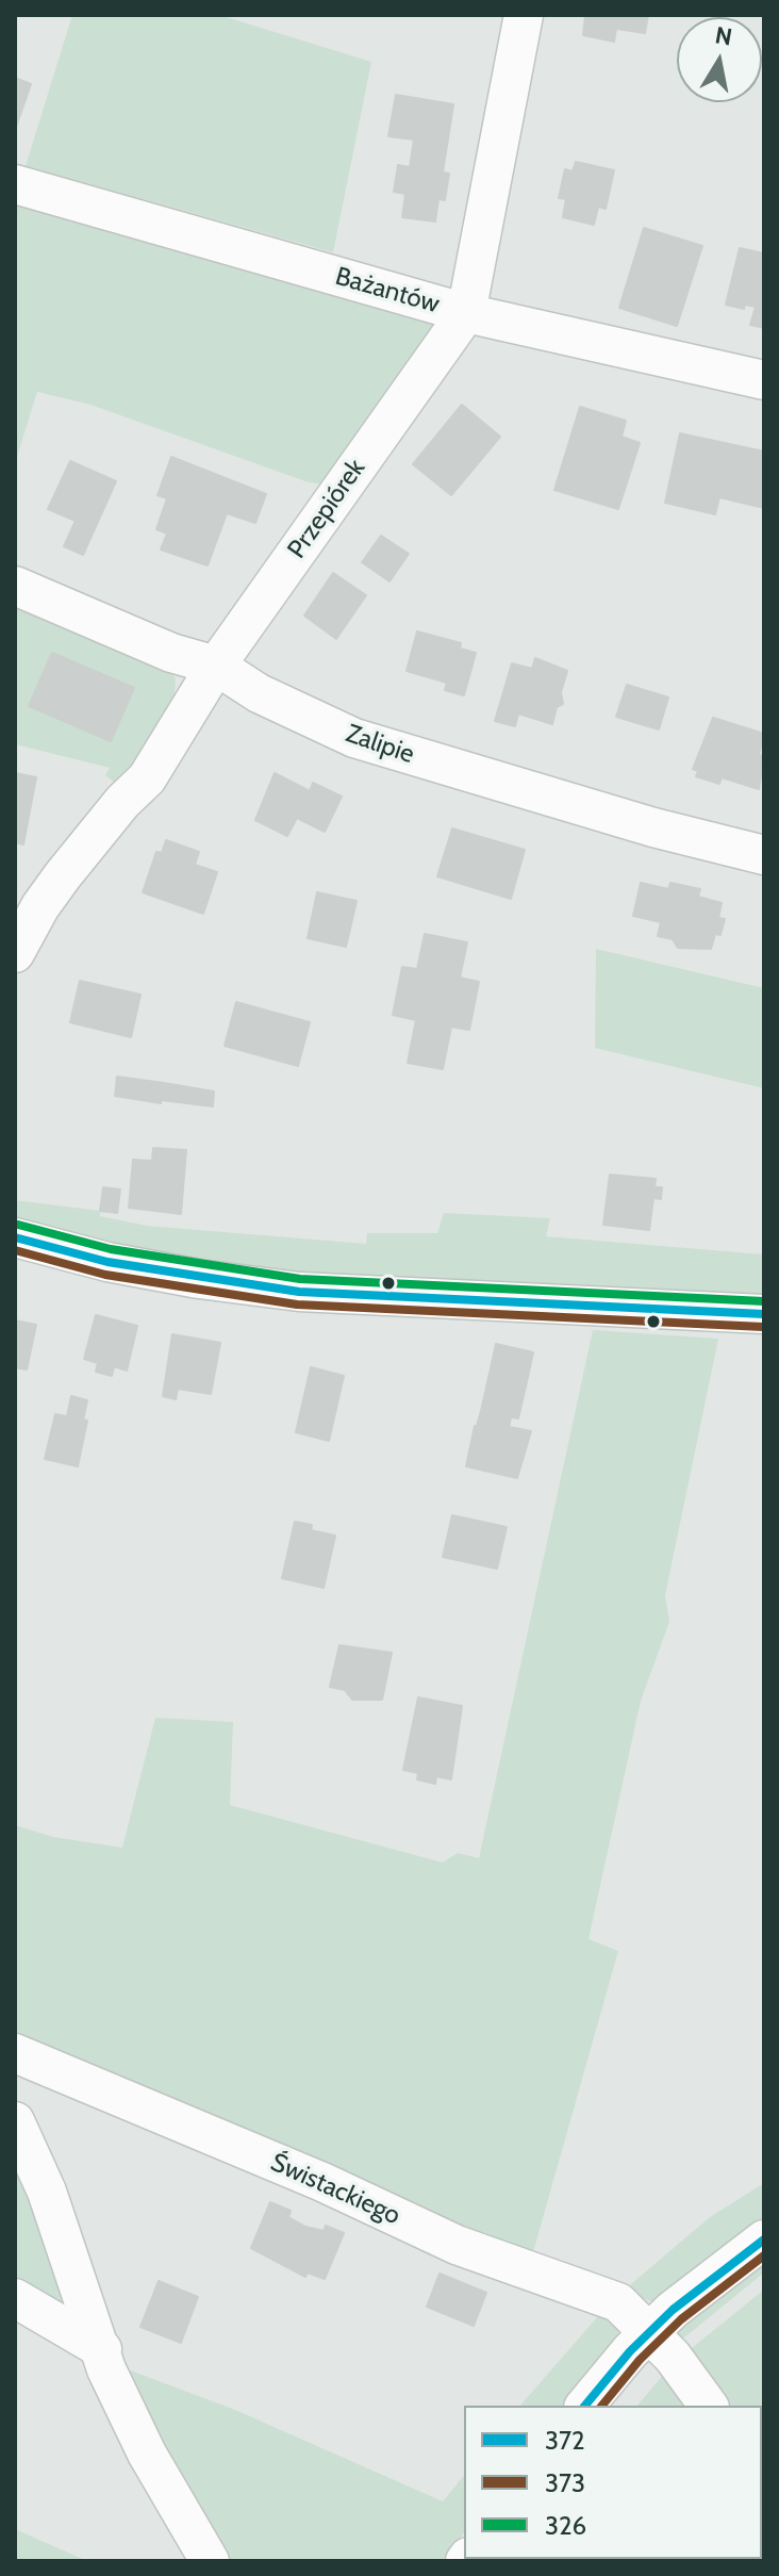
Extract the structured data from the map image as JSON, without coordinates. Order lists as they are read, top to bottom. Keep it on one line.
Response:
{"streets":{"street":["Bażantów","Przepiórek","Zalipie","Świstackiego"]},"crossings":[["Bażantów","Przepiórek"],["Przepiórek","Zalipie"]],"lines":["transit line 326","transit line 372","transit line 373"],"legend":["372","373","326"],"north":"top"}
